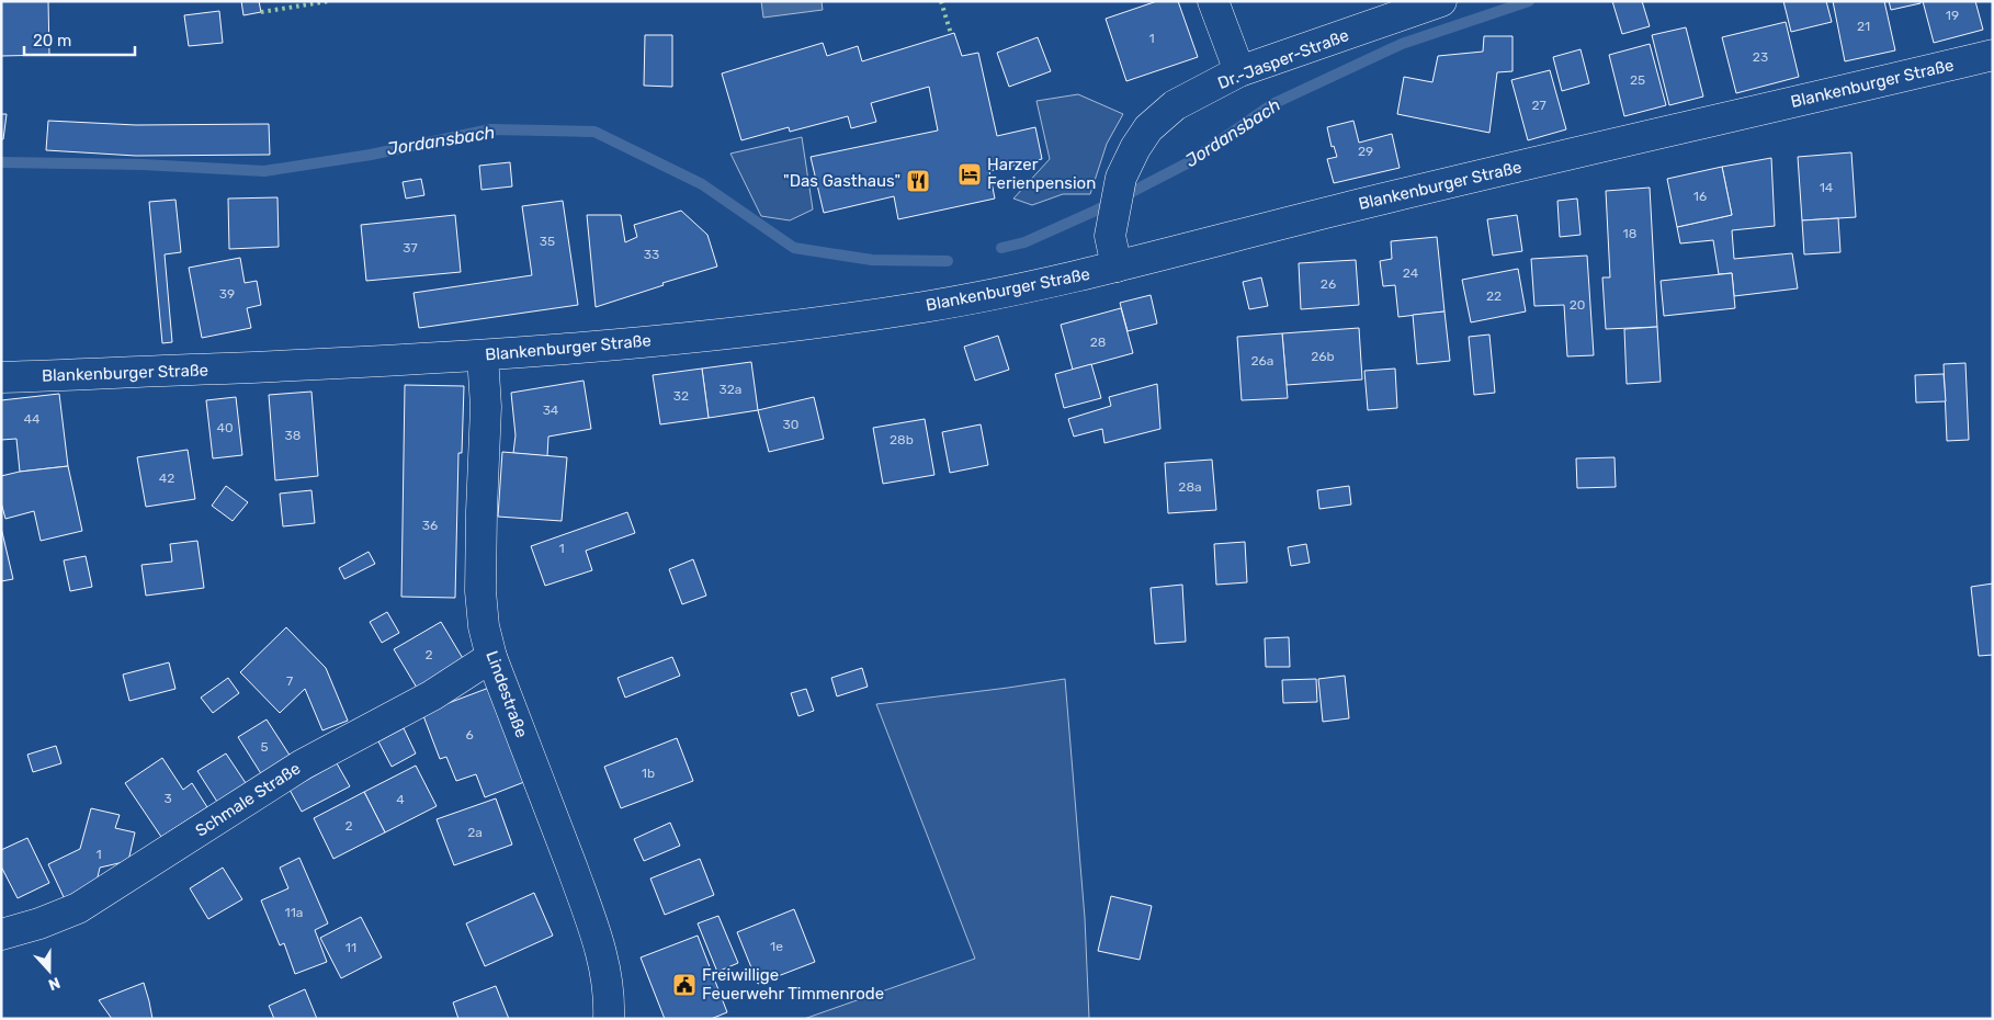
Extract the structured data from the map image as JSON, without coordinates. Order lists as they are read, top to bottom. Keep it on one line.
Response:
{"streets":{"main road":["Dr.-Jasper-Straße","Blankenburger Straße","Lindestraße","Schmale Straße"]},"crossings":[["Dr.-Jasper-Straße","Blankenburger Straße"],["Blankenburger Straße","Lindestraße"],["Lindestraße","Schmale Straße"]],"water":["Jordansbach"],"places":{"hotel":["Harzer Ferienpension"],"restaurant":["\"Das Gasthaus\""],"public building":["Freiwillige Feuerwehr Timmenrode"]},"house_numbers":["19","21","1","23","25","27","29","14","16","18","35","37","33","24","26","39","22","20","28","26b","26a","32a","32","34","44","30","40","38","28b","42","28a","36","1","2","7","6","5","1b","3","4","2","2a","1","11a","1e","11"],"scale_bar":"20 m","north":"bottom"}
